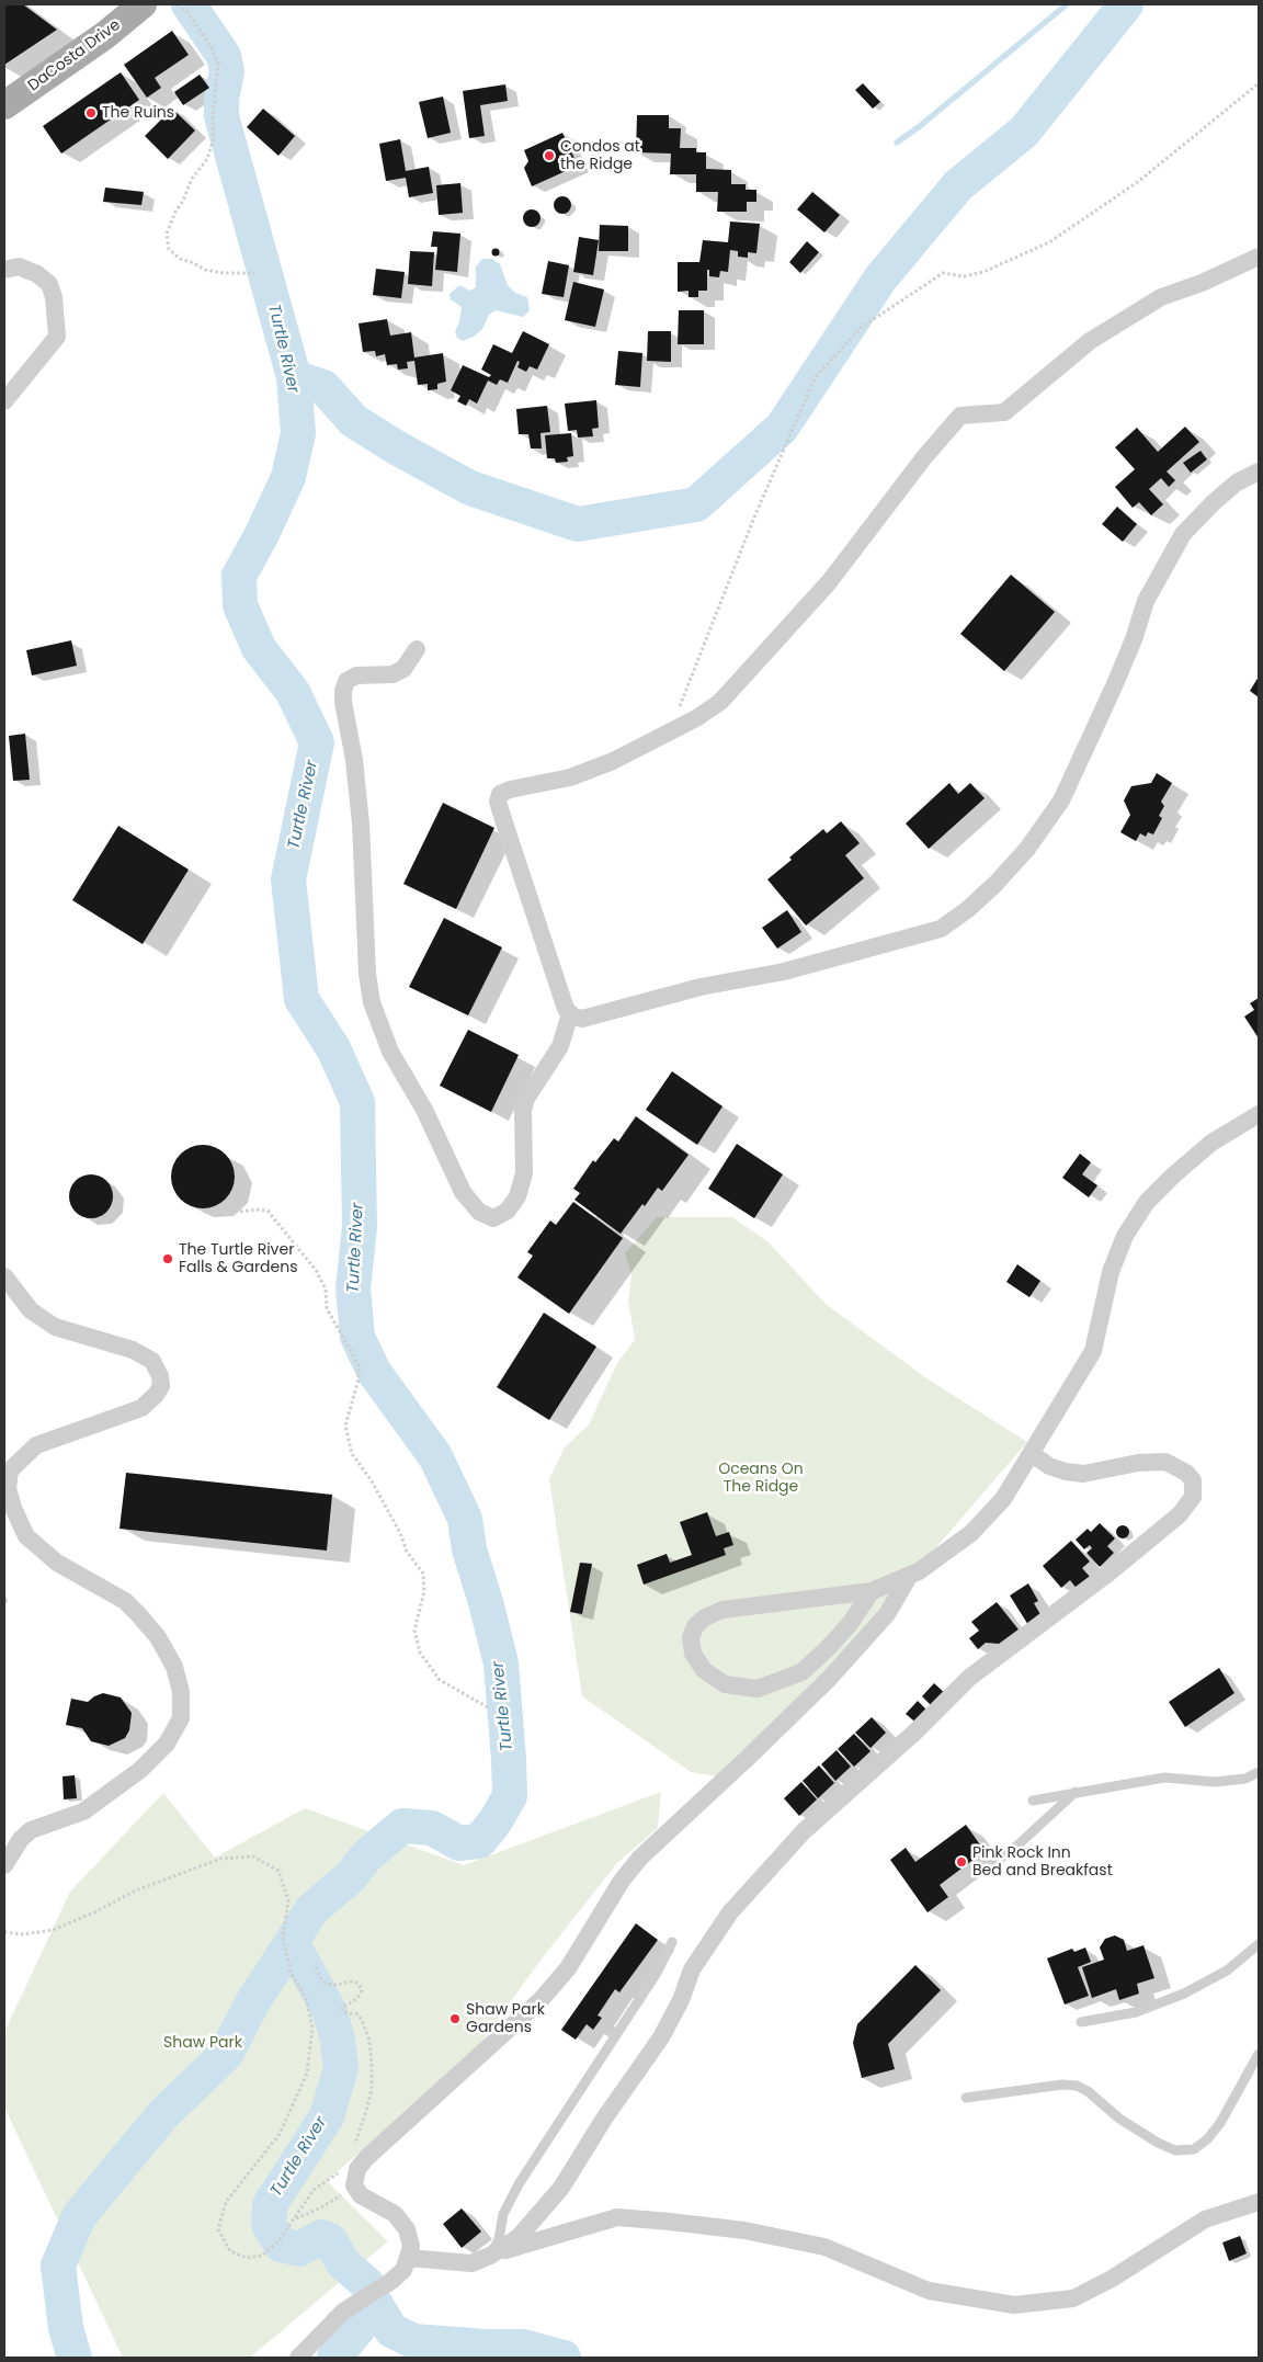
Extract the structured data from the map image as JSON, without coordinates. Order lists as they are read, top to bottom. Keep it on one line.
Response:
{"streets":{"main road":["DaCosta Drive"]},"water":["Turtle River"],"parks":["Oceans On The Ridge","Shaw Park"],"places":["The Ruins","Condos at the Ridge","The Turtle River Falls & Gardens","Pink Rock Inn Bed and Breakfast","Shaw Park Gardens"]}
